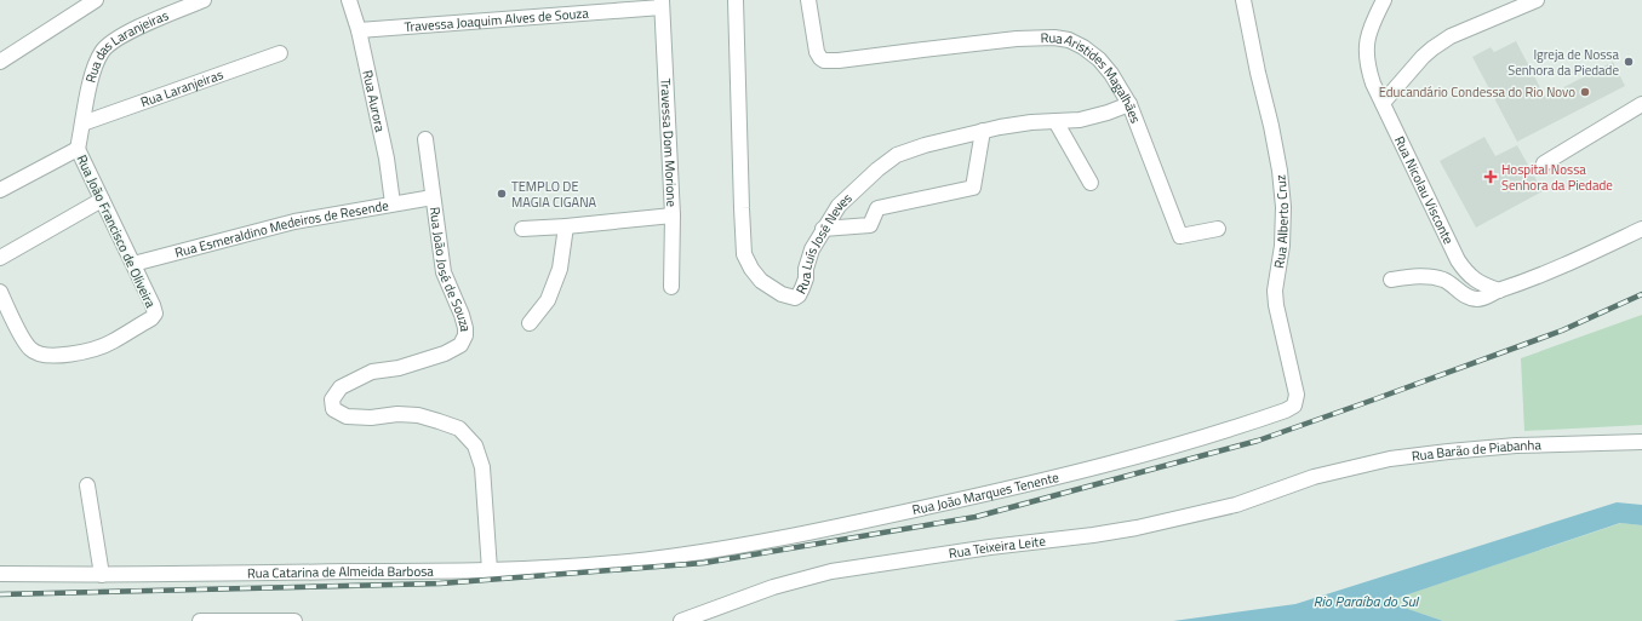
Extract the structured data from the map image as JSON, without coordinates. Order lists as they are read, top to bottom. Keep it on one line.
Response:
{"streets":{"street":["Travessa Joaquim Alves de Souza","Rua das Laranjeiras","Rua Aristides Magalhães","Rua Laranjeiras","Rua Aurora","Travessa Dom Morione","Rua Nicolau Visconte","Rua Alberto Cruz","Rua Esmeraldino Medeiros de Resende","Rua João Francisco de Oliveira","Rua Luís José Neves","Rua João José de Souza","Rua Barão de Piabanha","Rua João Marques Tenente","Rua Teixeira Leite","Rua Catarina de Almeida Barbosa"]},"crossings":[["Travessa Joaquim Alves de Souza","Rua Aurora"],["Travessa Joaquim Alves de Souza","Travessa Dom Morione"],["Rua das Laranjeiras","Rua Laranjeiras"],["Rua das Laranjeiras","Rua João Francisco de Oliveira"],["Rua Aristides Magalhães","Rua Luís José Neves"],["Rua Aurora","Rua Esmeraldino Medeiros de Resende"],["Rua Alberto Cruz","Rua João Marques Tenente"],["Rua Esmeraldino Medeiros de Resende","Rua João Francisco de Oliveira"],["Rua Esmeraldino Medeiros de Resende","Rua João José de Souza"],["Rua João José de Souza","Rua Catarina de Almeida Barbosa"],["Rua Barão de Piabanha","Rua Teixeira Leite"],["Rua João Marques Tenente","Rua Catarina de Almeida Barbosa"]],"water":["Rio Paraíba do Sul"],"places":{"other":["Igreja de Nossa Senhora da Piedade","Educandário Condessa do Rio Novo","TEMPLO DE MAGIA CIGANA"],"health":["Hospital Nossa Senhora da Piedade"]}}
